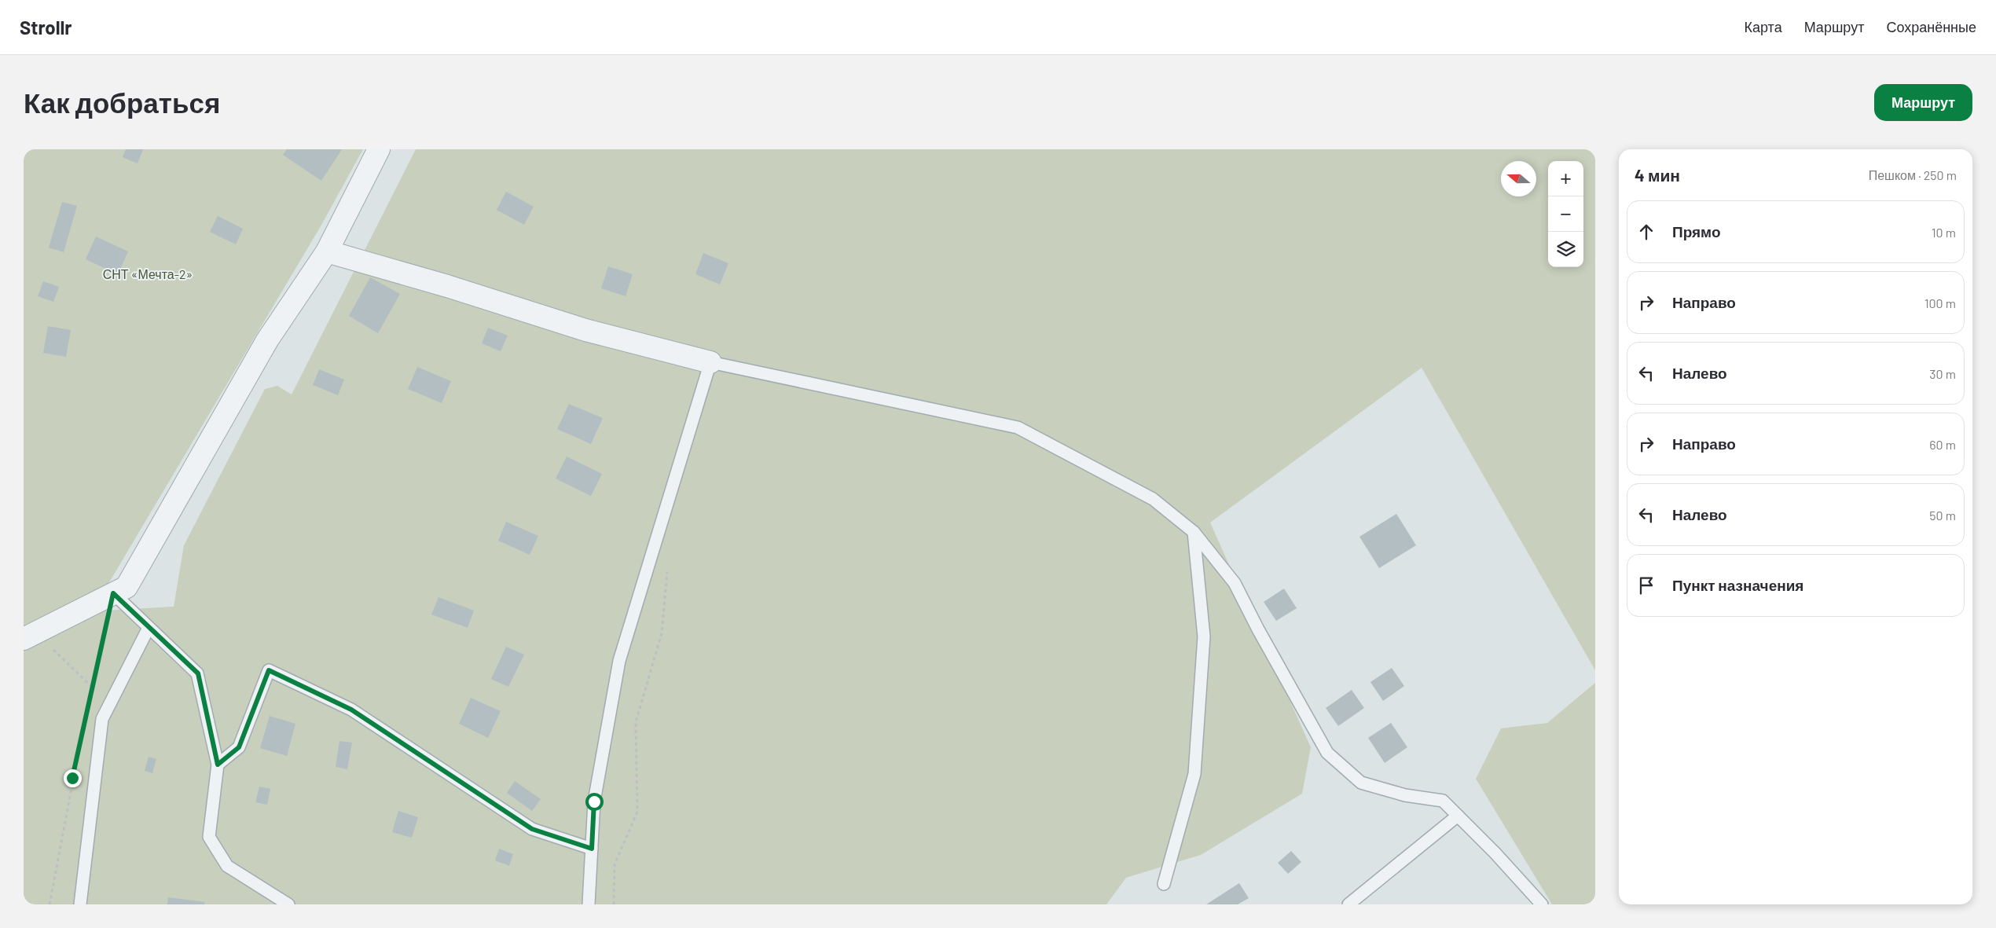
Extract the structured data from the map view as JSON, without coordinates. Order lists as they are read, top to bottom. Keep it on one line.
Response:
{"parks":["СНТ «Мечта-2»"],"north":"left","page":{"header":"Strollr","nav":["Карта","Маршрут","Сохранённые"],"buttons":"Маршрут","title":"Как добраться","heading":["4 мин","Пешком · 250 m"],"map_buttons":["+","−"],"list":[["Прямо","10 m"],["Направо","100 m"],["Налево","30 m"],["Направо","60 m"],["Налево","50 m"],"Пункт назначения"]}}
